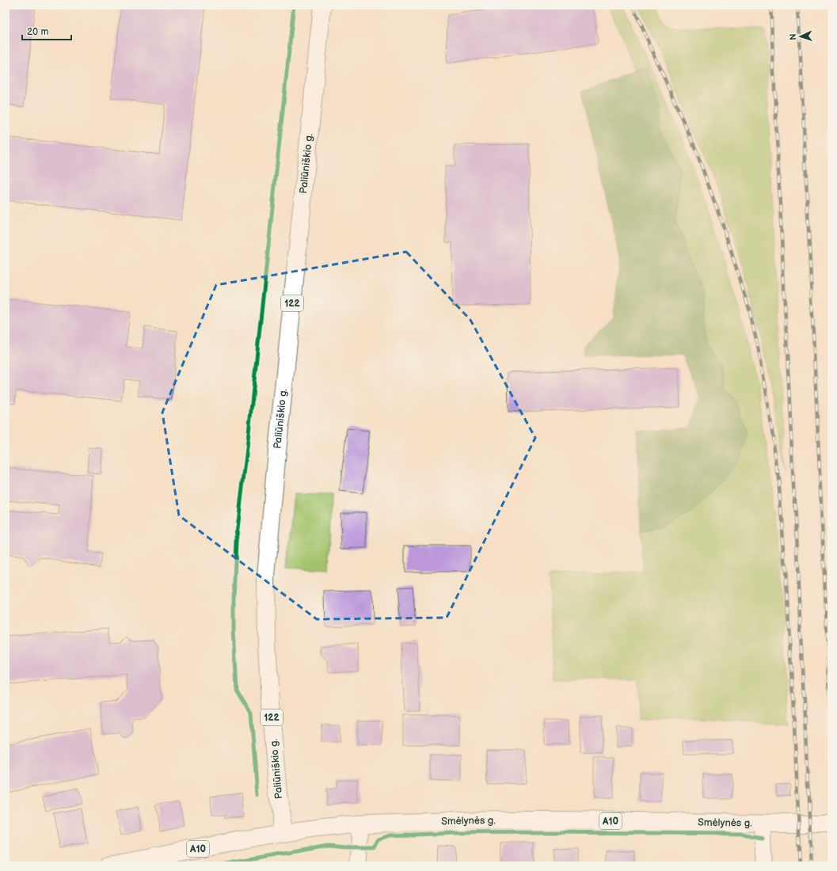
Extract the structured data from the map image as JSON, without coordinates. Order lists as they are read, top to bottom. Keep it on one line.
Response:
{"streets":{"main road":["Paliūniškio g.","122","Smėlynės g.","A10"]},"crossings":[["Paliūniškio g.","Smėlynės g."]],"scale_bar":"20 m","north":"left"}
